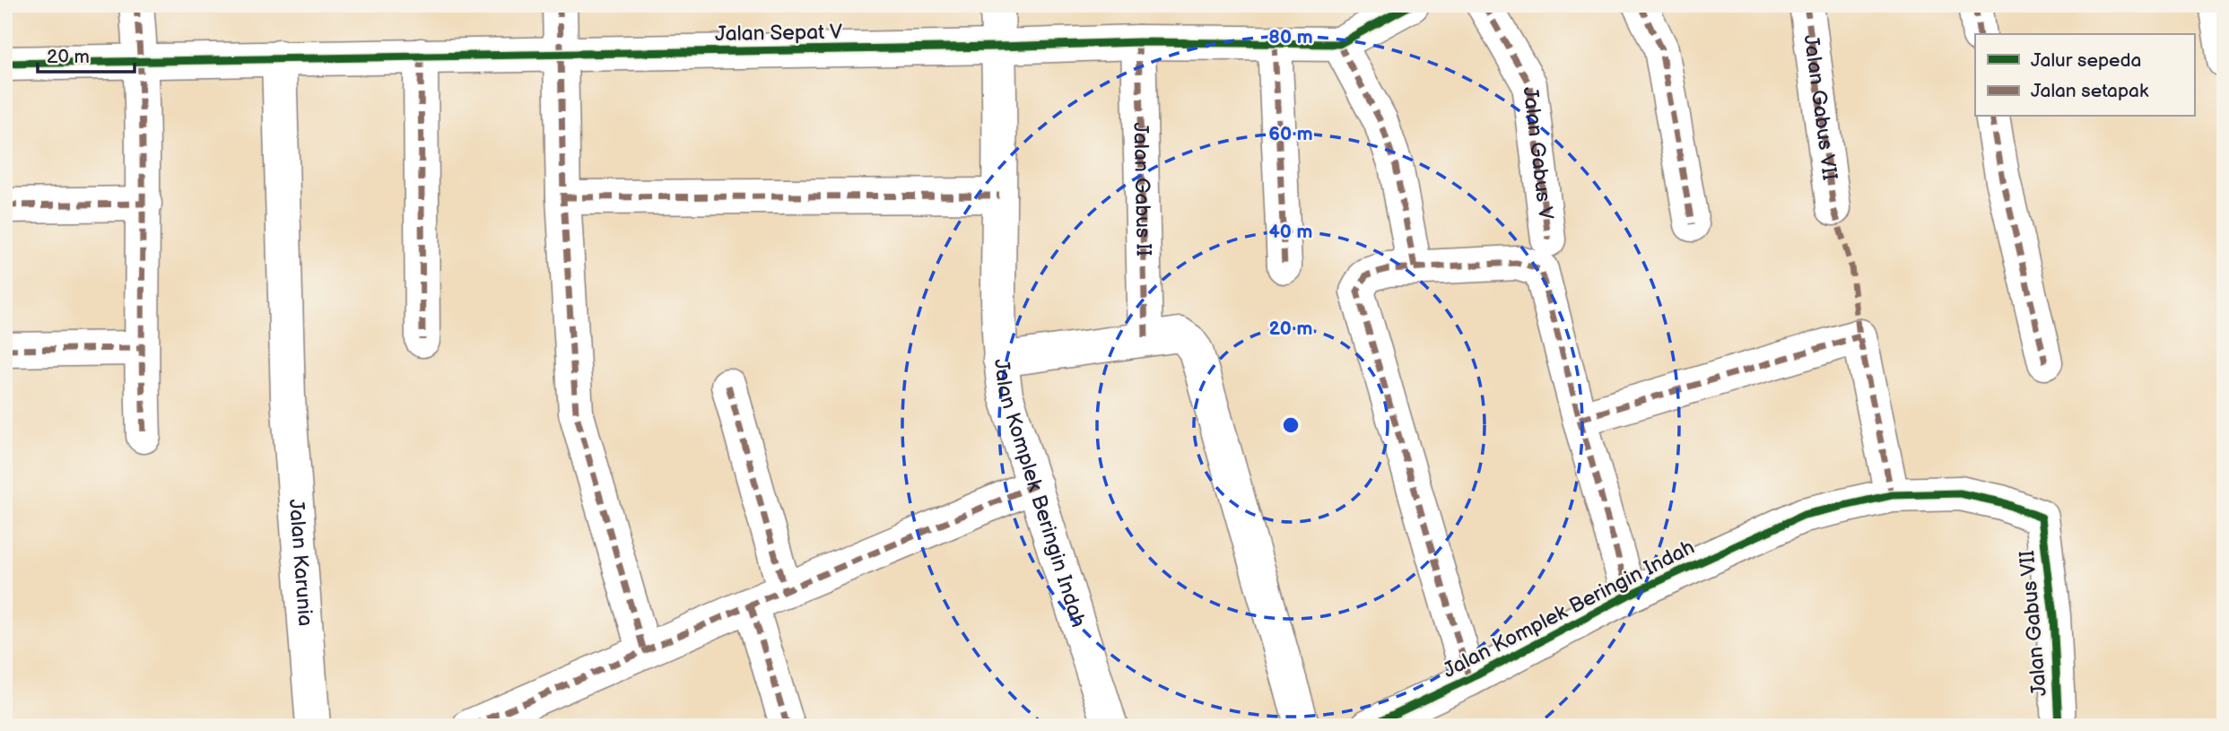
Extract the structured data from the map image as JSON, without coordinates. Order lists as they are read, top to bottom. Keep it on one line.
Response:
{"streets":{"street":["Jalan Sepat V","Jalan Gabus VII","Jalan Gabus V","Jalan Gabus II","Jalan Komplek Beringin Indah","Jalan Karunia"]},"crossings":[["Jalan Sepat V","Jalan Gabus II"],["Jalan Sepat V","Jalan Karunia"],["Jalan Gabus VII","Jalan Komplek Beringin Indah"],["Jalan Gabus II","Jalan Komplek Beringin Indah"]],"legend":["Jalur sepeda","Jalan setapak"],"scale_bar":"20 m","rings":["80 m","60 m","40 m","20 m"]}
